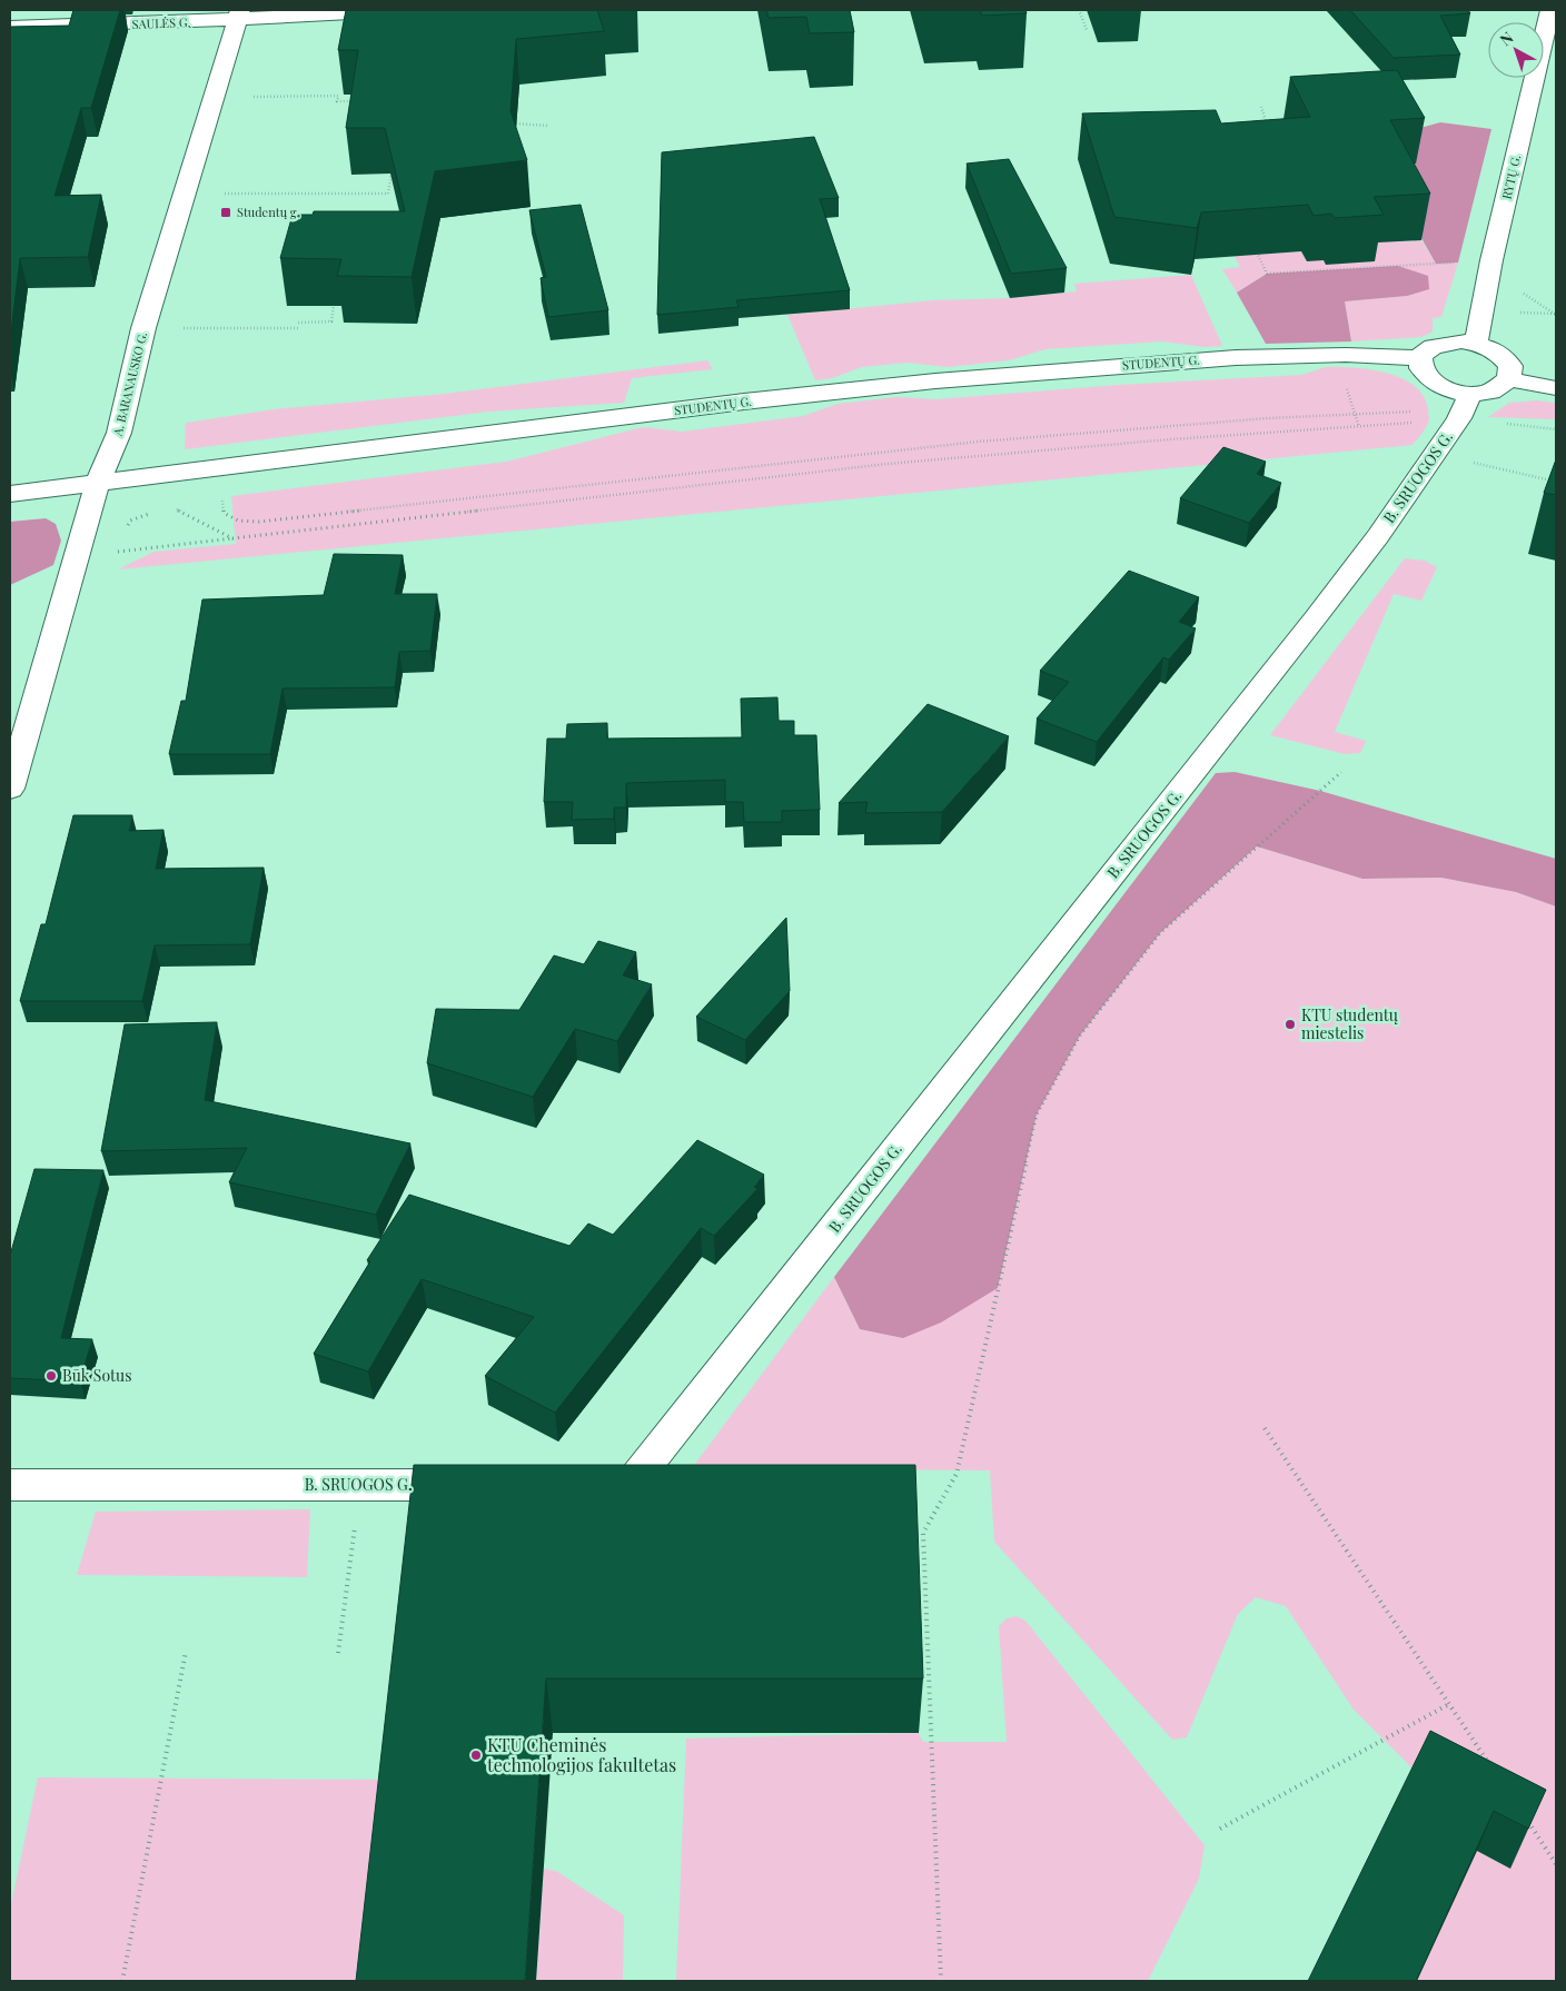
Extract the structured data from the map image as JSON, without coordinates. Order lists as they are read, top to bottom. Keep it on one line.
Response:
{"streets":{"street":["SAULĖS G.","RYTŲ G.","STUDENTŲ G.","A. BARANAUSKO G.","B. SRUOGOS G."]},"crossings":[["SAULĖS G.","A. BARANAUSKO G."],["STUDENTŲ G.","A. BARANAUSKO G."]],"places":{"transit":["Studentų g."],"other":["KTU studentų miestelis","Būk Sotus","KTU Cheminės technologijos fakultetas"]},"north":"top left"}
